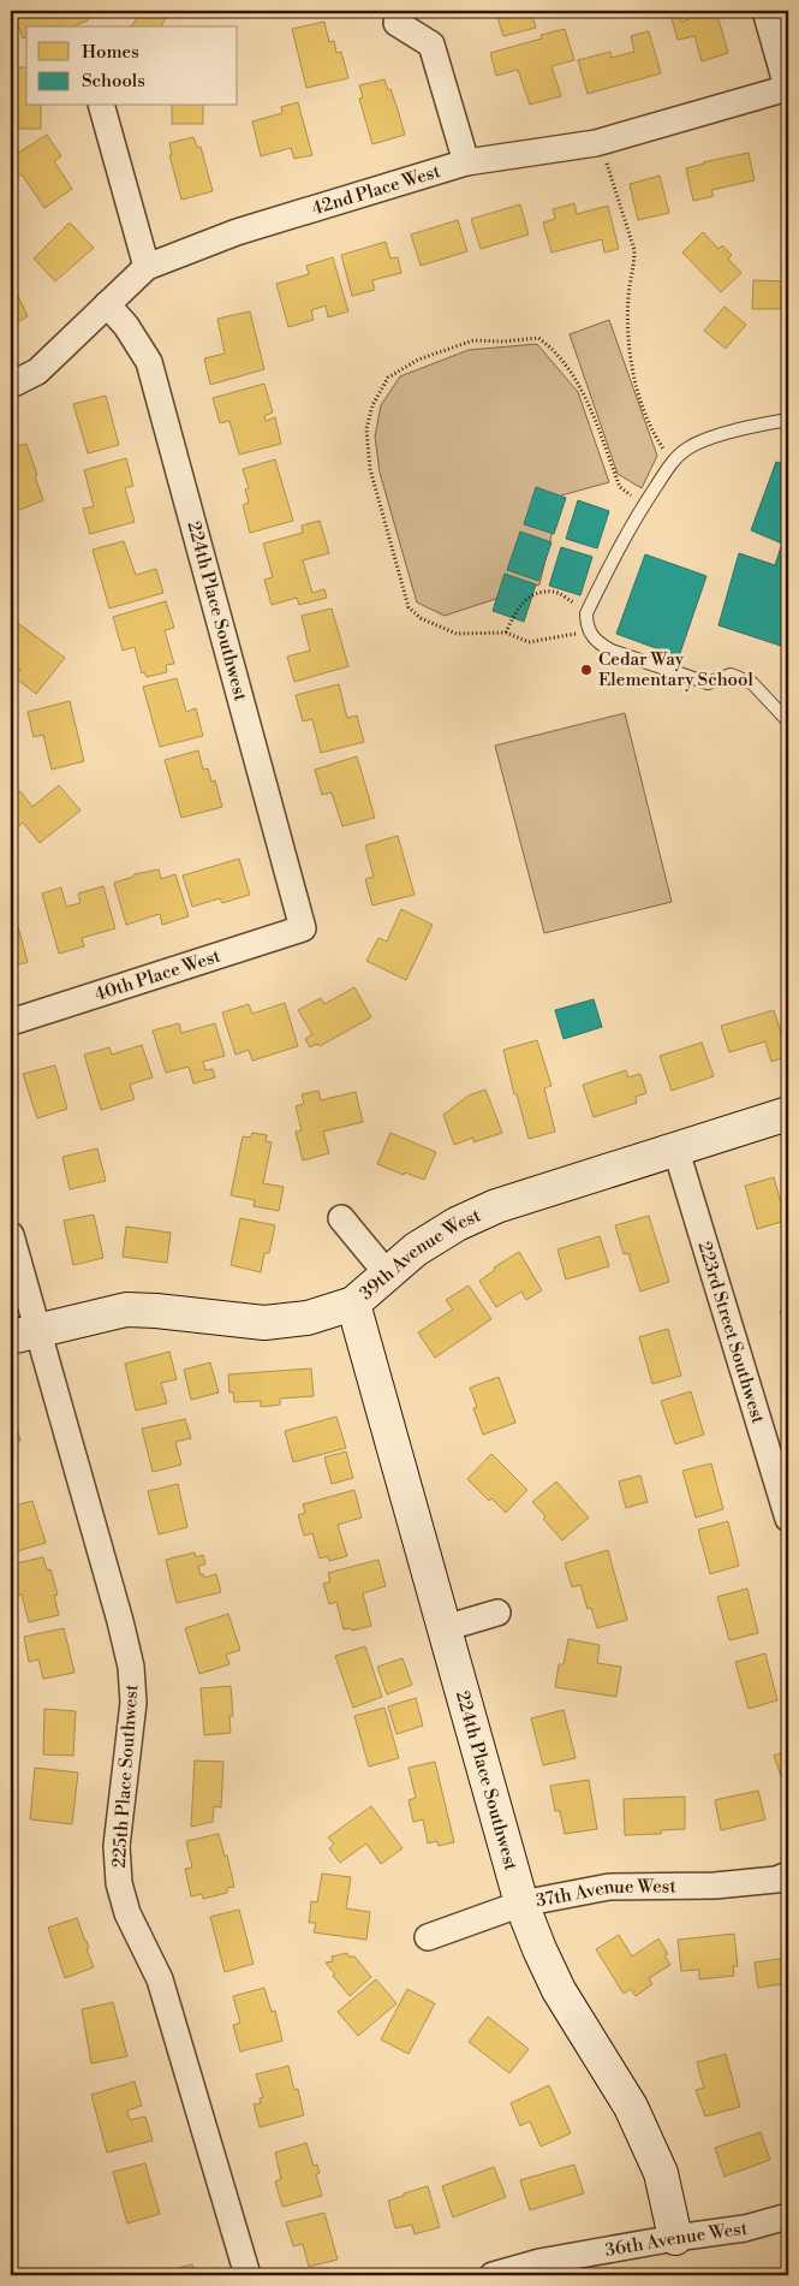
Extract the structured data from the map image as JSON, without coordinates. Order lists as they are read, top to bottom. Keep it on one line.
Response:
{"streets":{"street":["42nd Place West","224th Place Southwest","40th Place West","39th Avenue West","223rd Street Southwest","225th Place Southwest","37th Avenue West","36th Avenue West"]},"crossings":[["42nd Place West","224th Place Southwest"],["224th Place Southwest","40th Place West"],["224th Place Southwest","39th Avenue West"],["224th Place Southwest","37th Avenue West"],["224th Place Southwest","36th Avenue West"],["39th Avenue West","223rd Street Southwest"],["39th Avenue West","225th Place Southwest"]],"places":["Cedar Way Elementary School"],"legend":["Homes","Schools"]}
